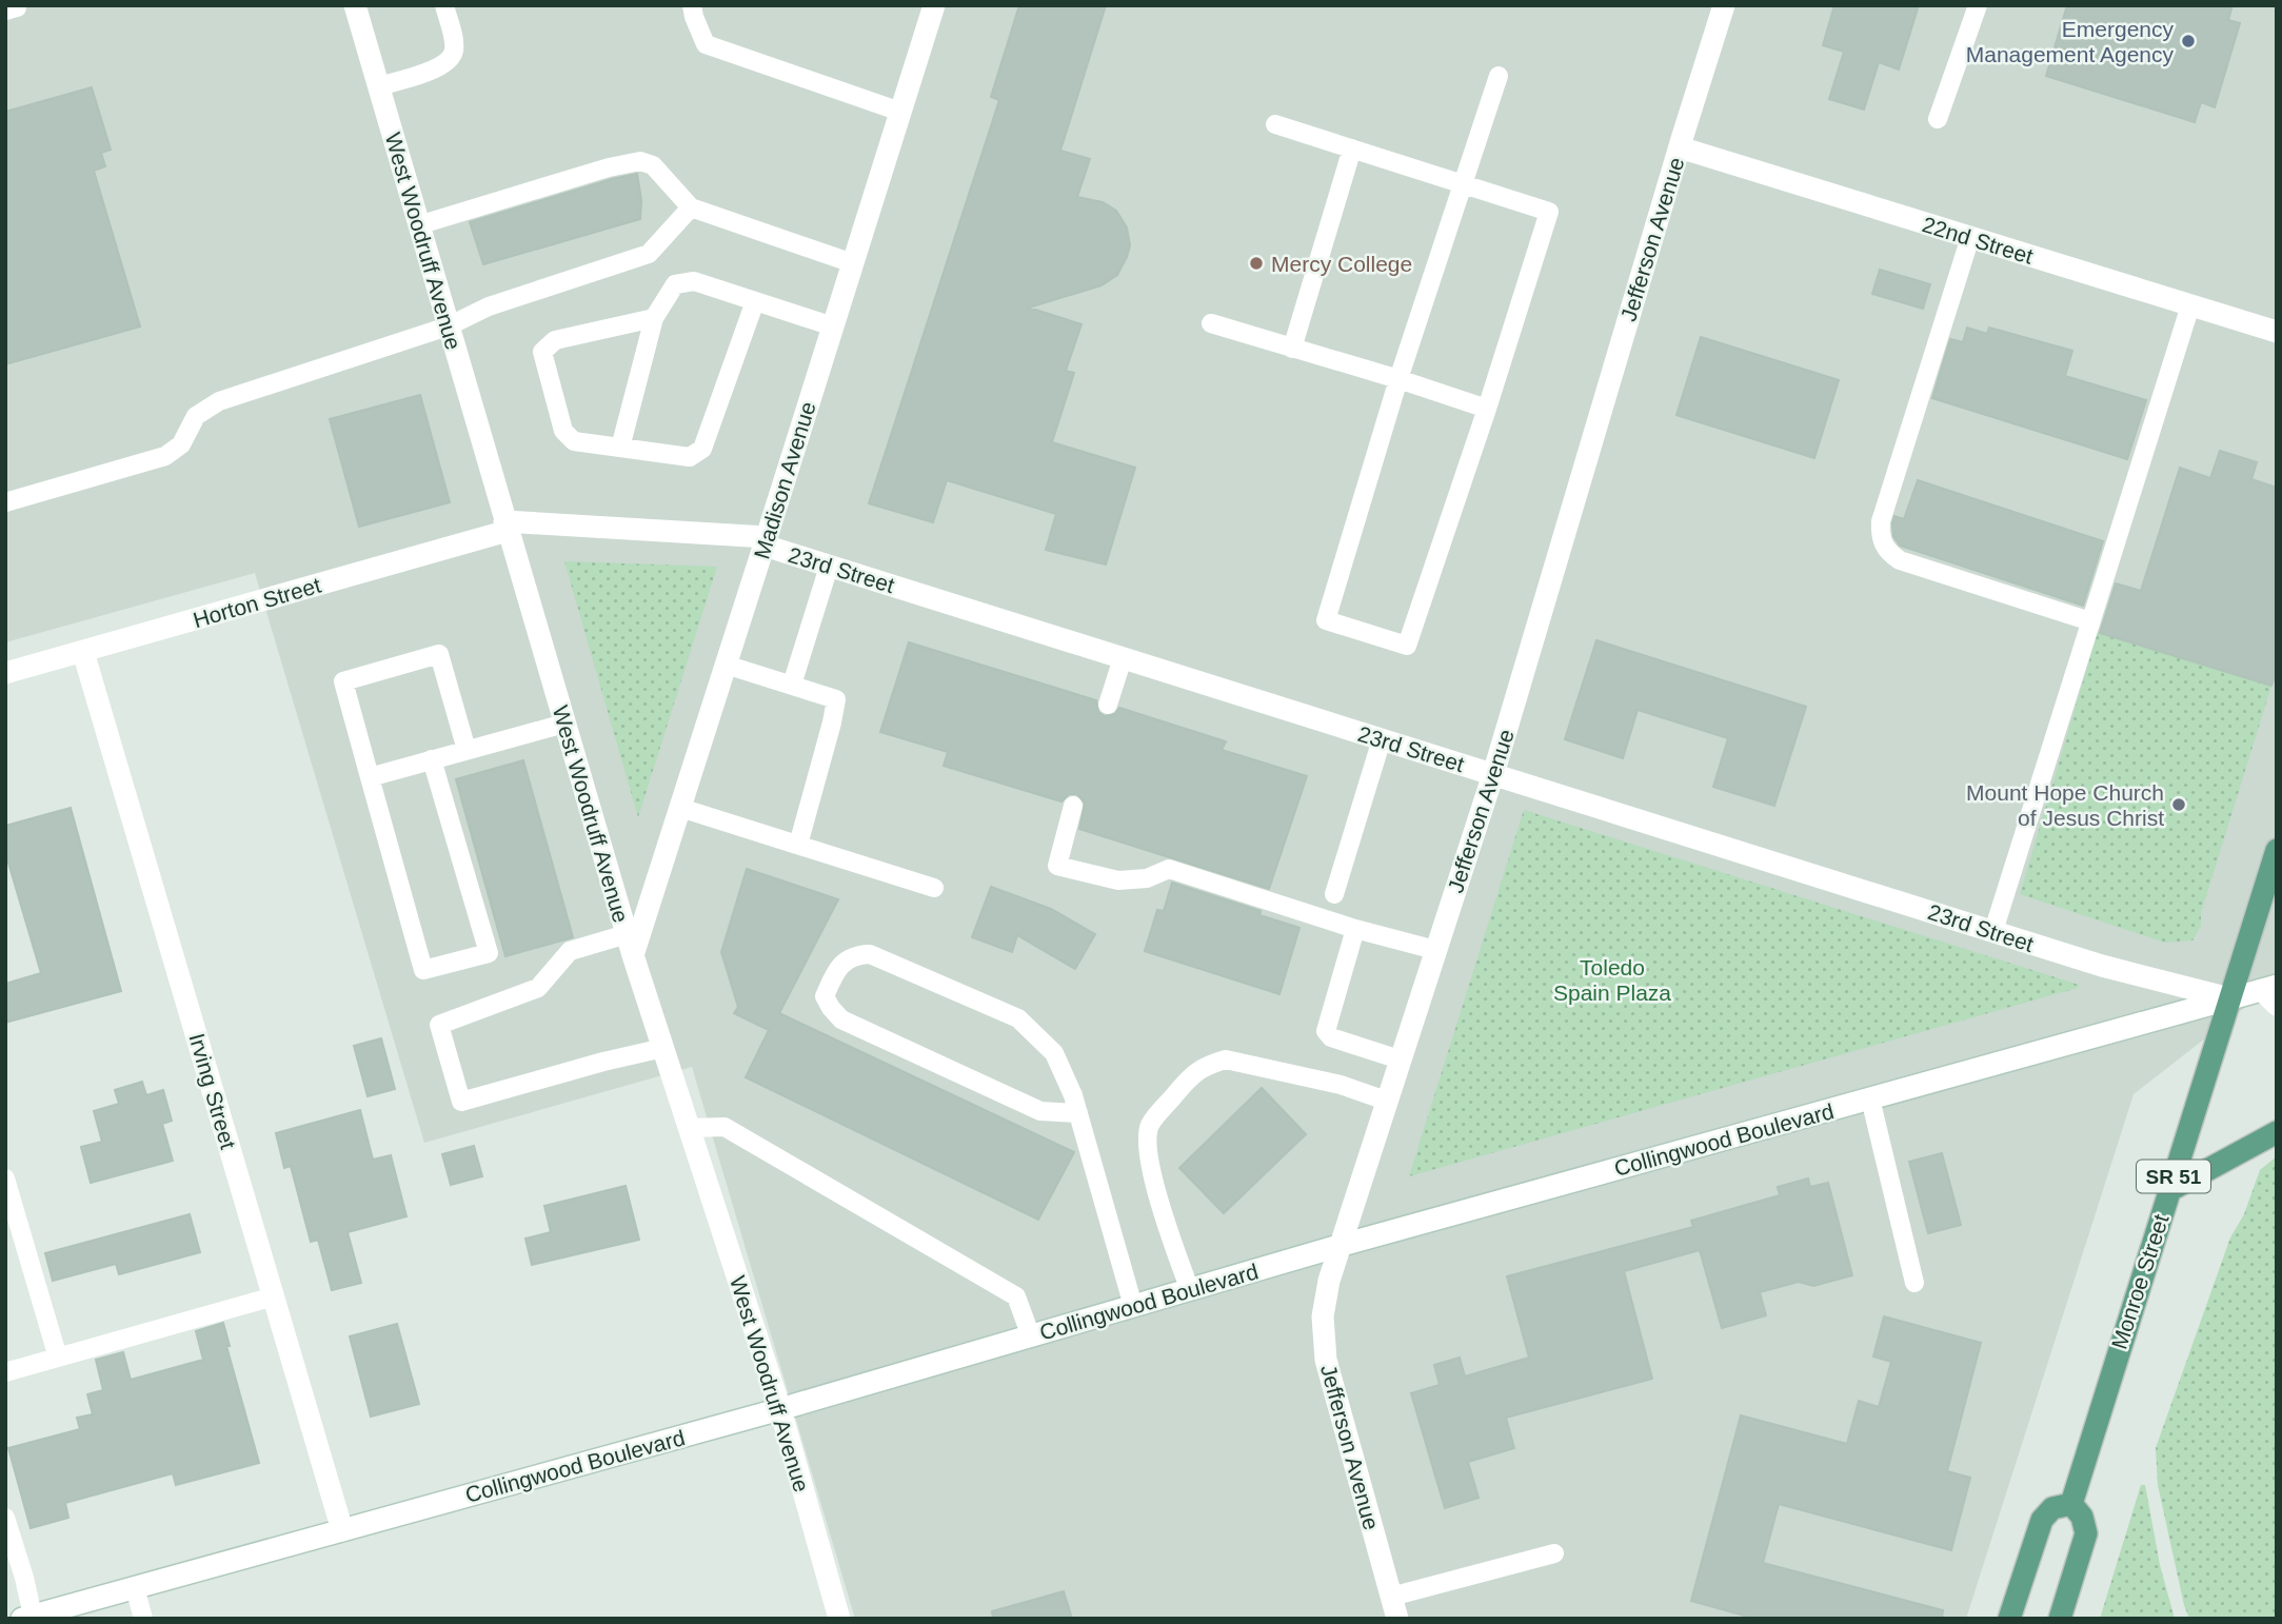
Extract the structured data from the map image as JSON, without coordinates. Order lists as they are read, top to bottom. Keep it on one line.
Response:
{"streets":{"main road":["SR 51","Monroe Street"],"street":["Jefferson Avenue","22nd Street","West Woodruff Avenue","Madison Avenue","23rd Street","Horton Street","Irving Street","Collingwood Boulevard"]},"crossings":[["Jefferson Avenue","22nd Street"],["Jefferson Avenue","23rd Street"],["Jefferson Avenue","Collingwood Boulevard"],["West Woodruff Avenue","Madison Avenue"],["West Woodruff Avenue","23rd Street"],["West Woodruff Avenue","Horton Street"],["West Woodruff Avenue","Collingwood Boulevard"],["Madison Avenue","23rd Street"],["23rd Street","Horton Street"],["23rd Street","Collingwood Boulevard"],["23rd Street","Monroe Street"],["Horton Street","Irving Street"],["Irving Street","Collingwood Boulevard"],["Collingwood Boulevard","Monroe Street"]],"parks":["Toledo Spain Plaza"],"places":["Emergency Management Agency","Mercy College","Mount Hope Church of Jesus Christ"]}
